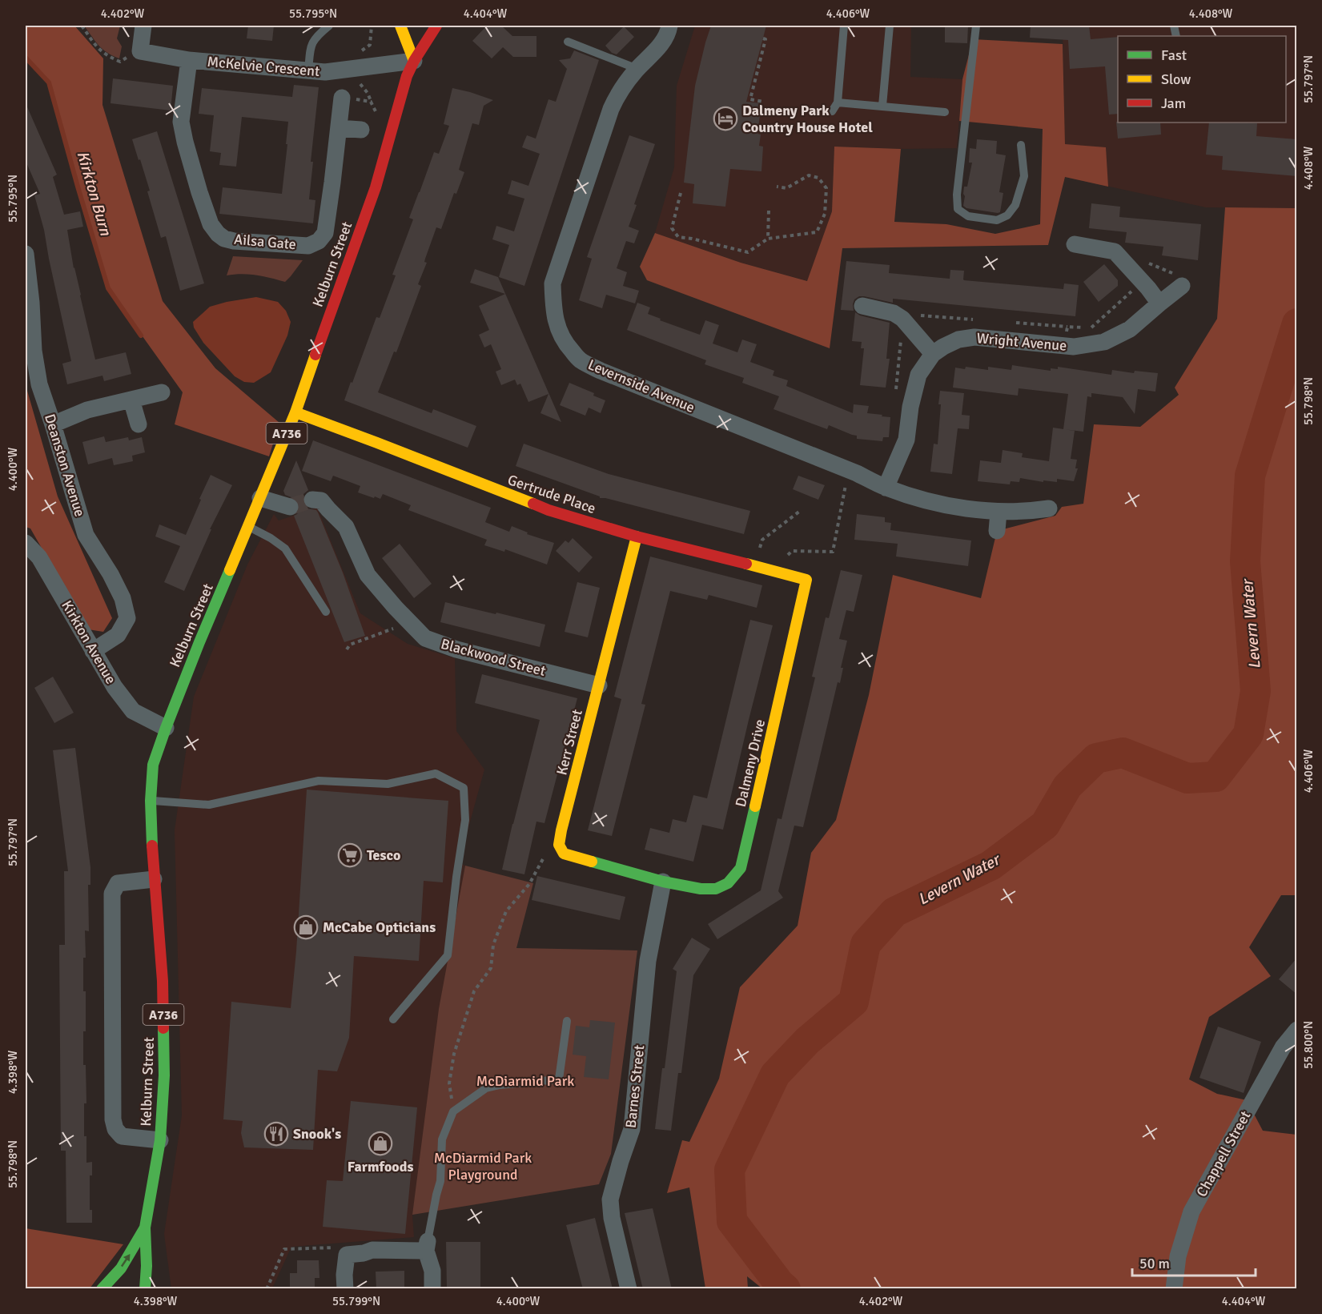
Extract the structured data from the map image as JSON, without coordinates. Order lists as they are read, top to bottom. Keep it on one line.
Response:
{"streets":{"main road":["Kelburn Street","A736","Gertrude Place","Kerr Street","Dalmeny Drive"],"street":["McKelvie Crescent","Ailsa Gate","Wright Avenue","Levernside Avenue","Deanston Avenue","Kirkton Avenue","Blackwood Street","Barnes Street","Chappell Street"]},"crossings":[["McKelvie Crescent","Ailsa Gate"],["McKelvie Crescent","Kelburn Street"],["McKelvie Crescent","A736"],["Kelburn Street","A736"],["Kelburn Street","Gertrude Place"],["Kelburn Street","Kirkton Avenue"],["Wright Avenue","Levernside Avenue"],["Deanston Avenue","Kirkton Avenue"],["Gertrude Place","Kerr Street"],["Gertrude Place","Dalmeny Drive"],["Blackwood Street","Kerr Street"],["Dalmeny Drive","Barnes Street"]],"water":["Kirkton Burn","Levern Water"],"parks":["McDiarmid Park","McDiarmid Park Playground"],"places":{"hotel":["Dalmeny Park Country House Hotel"],"supermarket":["Tesco"],"shop":["McCabe Opticians","Farmfoods"],"restaurant":["Snook's"]},"legend":["Fast","Slow","Jam"],"scale_bar":"50 m","coordinates":["4.402°W","55.795°N","4.404°W","4.406°W","4.408°W","55.797°N","55.798°N","4.400°W","55.800°N","4.398°W","55.799°N"]}
